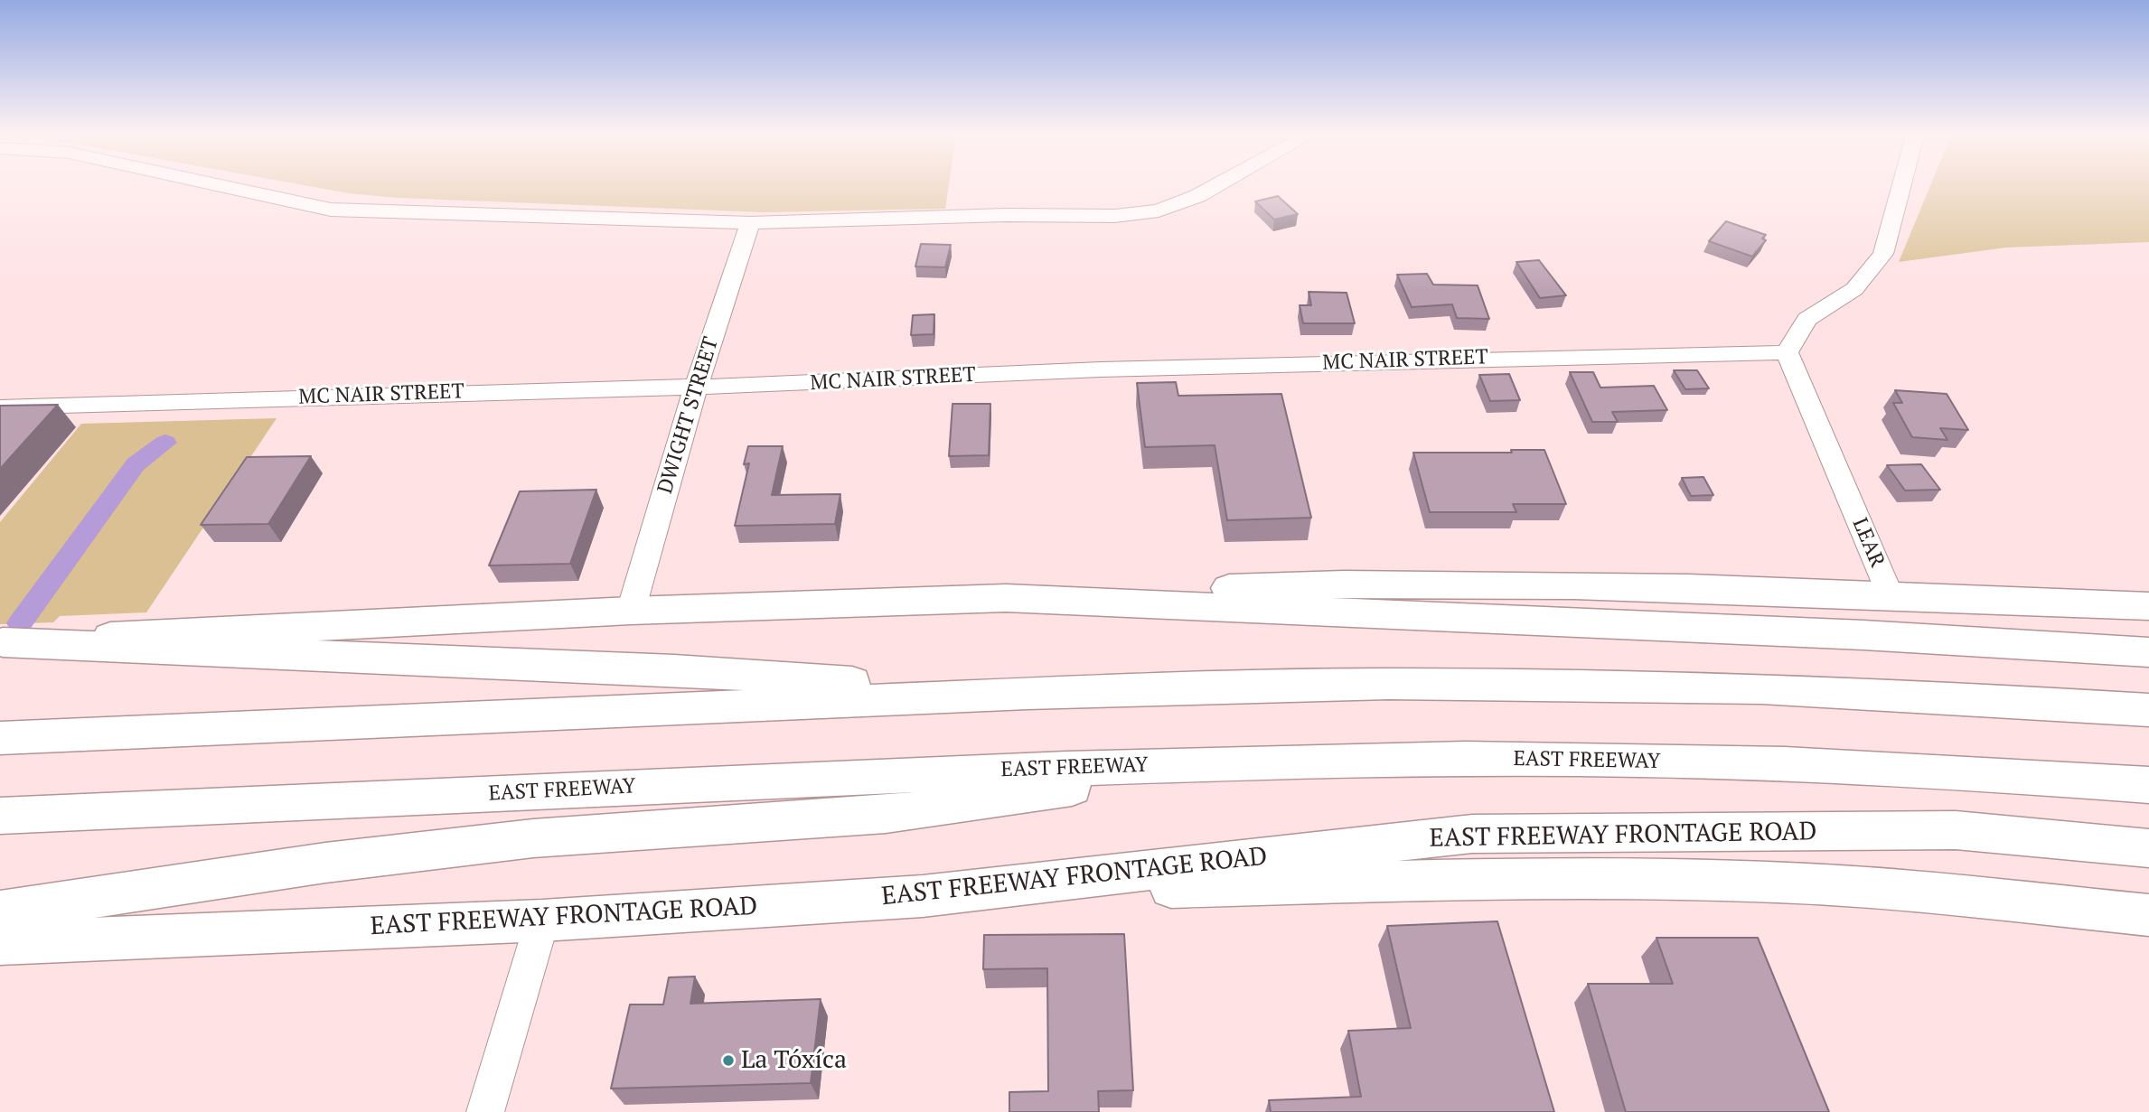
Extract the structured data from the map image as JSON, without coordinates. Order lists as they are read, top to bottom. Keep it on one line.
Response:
{"streets":{"main road":["EAST FREEWAY","EAST FREEWAY FRONTAGE ROAD"],"street":["MC NAIR STREET","DWIGHT STREET","LEAR"]},"crossings":[["MC NAIR STREET","DWIGHT STREET"],["MC NAIR STREET","LEAR"]],"places":["La Tóxíca"]}
